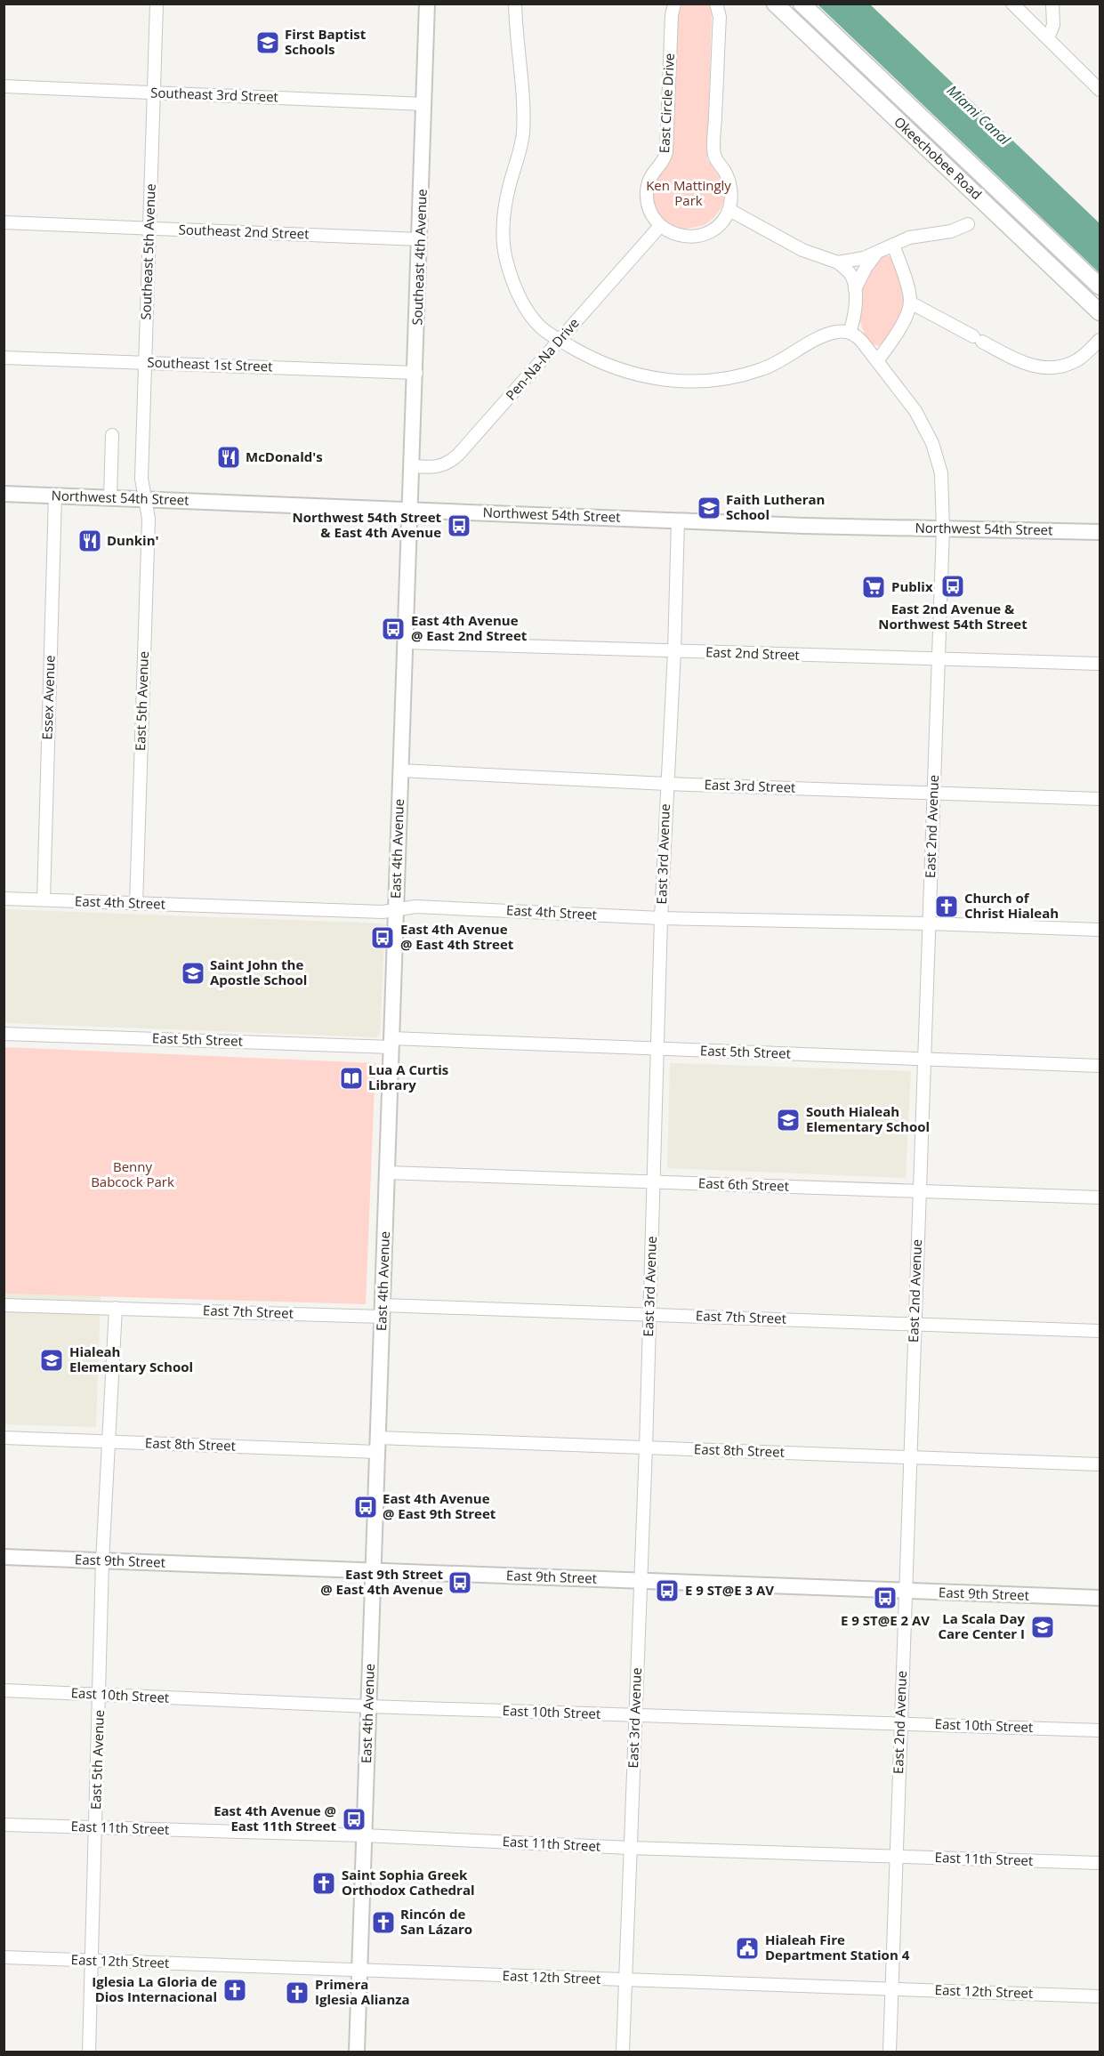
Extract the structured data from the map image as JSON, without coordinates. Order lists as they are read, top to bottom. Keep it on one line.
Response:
{"streets":{"highway":["Okeechobee Road"],"main road":["Southeast 4th Avenue","Northwest 54th Street","East 4th Avenue","East 9th Street"],"street":["Southeast 3rd Street","East Circle Drive","Southeast 2nd Street","Southeast 5th Avenue","Pen-Na-Na Drive","Southeast 1st Street","East 2nd Street","Essex Avenue","East 5th Avenue","East 3rd Street","East 2nd Avenue","East 3rd Avenue","East 4th Street","East 5th Street","East 6th Street","East 7th Street","East 8th Street","East 10th Street","East 11th Street","East 12th Street"]},"crossings":[["Southeast 3rd Street","Southeast 5th Avenue"],["Southeast 3rd Street","Southeast 4th Avenue"],["East Circle Drive","Pen-Na-Na Drive"],["Southeast 2nd Street","Southeast 5th Avenue"],["Southeast 2nd Street","Southeast 4th Avenue"],["Southeast 5th Avenue","Southeast 1st Street"],["Southeast 5th Avenue","Northwest 54th Street"],["Southeast 5th Avenue","East 5th Avenue"],["Southeast 4th Avenue","Pen-Na-Na Drive"],["Southeast 4th Avenue","Southeast 1st Street"],["Southeast 4th Avenue","Northwest 54th Street"],["Southeast 4th Avenue","East 4th Avenue"],["Northwest 54th Street","Essex Avenue"],["Northwest 54th Street","East 5th Avenue"],["Northwest 54th Street","East 2nd Avenue"],["Northwest 54th Street","East 4th Avenue"],["Northwest 54th Street","East 3rd Avenue"],["East 2nd Street","East 2nd Avenue"],["East 2nd Street","East 4th Avenue"],["East 2nd Street","East 3rd Avenue"],["Essex Avenue","East 4th Street"],["East 5th Avenue","East 4th Street"],["East 5th Avenue","East 7th Street"],["East 5th Avenue","East 8th Street"],["East 5th Avenue","East 9th Street"],["East 5th Avenue","East 10th Street"],["East 5th Avenue","East 11th Street"],["East 5th Avenue","East 12th Street"],["East 3rd Street","East 2nd Avenue"],["East 3rd Street","East 4th Avenue"],["East 3rd Street","East 3rd Avenue"],["East 2nd Avenue","East 4th Street"],["East 2nd Avenue","East 5th Street"],["East 2nd Avenue","East 6th Street"],["East 2nd Avenue","East 7th Street"],["East 2nd Avenue","East 8th Street"],["East 2nd Avenue","East 9th Street"],["East 2nd Avenue","East 10th Street"],["East 2nd Avenue","East 11th Street"],["East 2nd Avenue","East 12th Street"],["East 4th Avenue","East 4th Street"],["East 4th Avenue","East 5th Street"],["East 4th Avenue","East 6th Street"],["East 4th Avenue","East 7th Street"],["East 4th Avenue","East 8th Street"],["East 4th Avenue","East 9th Street"],["East 4th Avenue","East 10th Street"],["East 4th Avenue","East 11th Street"],["East 4th Avenue","East 12th Street"],["East 3rd Avenue","East 4th Street"],["East 3rd Avenue","East 5th Street"],["East 3rd Avenue","East 6th Street"],["East 3rd Avenue","East 7th Street"],["East 3rd Avenue","East 8th Street"],["East 3rd Avenue","East 9th Street"],["East 3rd Avenue","East 10th Street"],["East 3rd Avenue","East 11th Street"],["East 3rd Avenue","East 12th Street"]],"water":["Miami Canal"],"parks":["Ken Mattingly Park","Benny Babcock Park"],"places":{"school or university":["First Baptist Schools","Faith Lutheran School","Saint John the Apostle School","South Hialeah Elementary School","Hialeah Elementary School","La Scala Day Care Center I"],"restaurant":["McDonald's","Dunkin'"],"bus stop":["Northwest 54th Street & East 4th Avenue","East 2nd Avenue & Northwest 54th Street","East 4th Avenue @ East 2nd Street","East 4th Avenue @ East 4th Street","East 4th Avenue @ East 9th Street","East 9th Street @ East 4th Avenue","E 9 ST@E 3 AV","E 9 ST@E 2 AV","East 4th Avenue @ East 11th Street"],"supermarket":["Publix"],"church":["Church of Christ Hialeah","Saint Sophia Greek Orthodox Cathedral","Rincón de San Lázaro","Iglesia La Gloria de Dios Internacional","Primera Iglesia Alianza"],"library":["Lua A Curtis Library"],"public building":["Hialeah Fire Department Station 4"]}}
